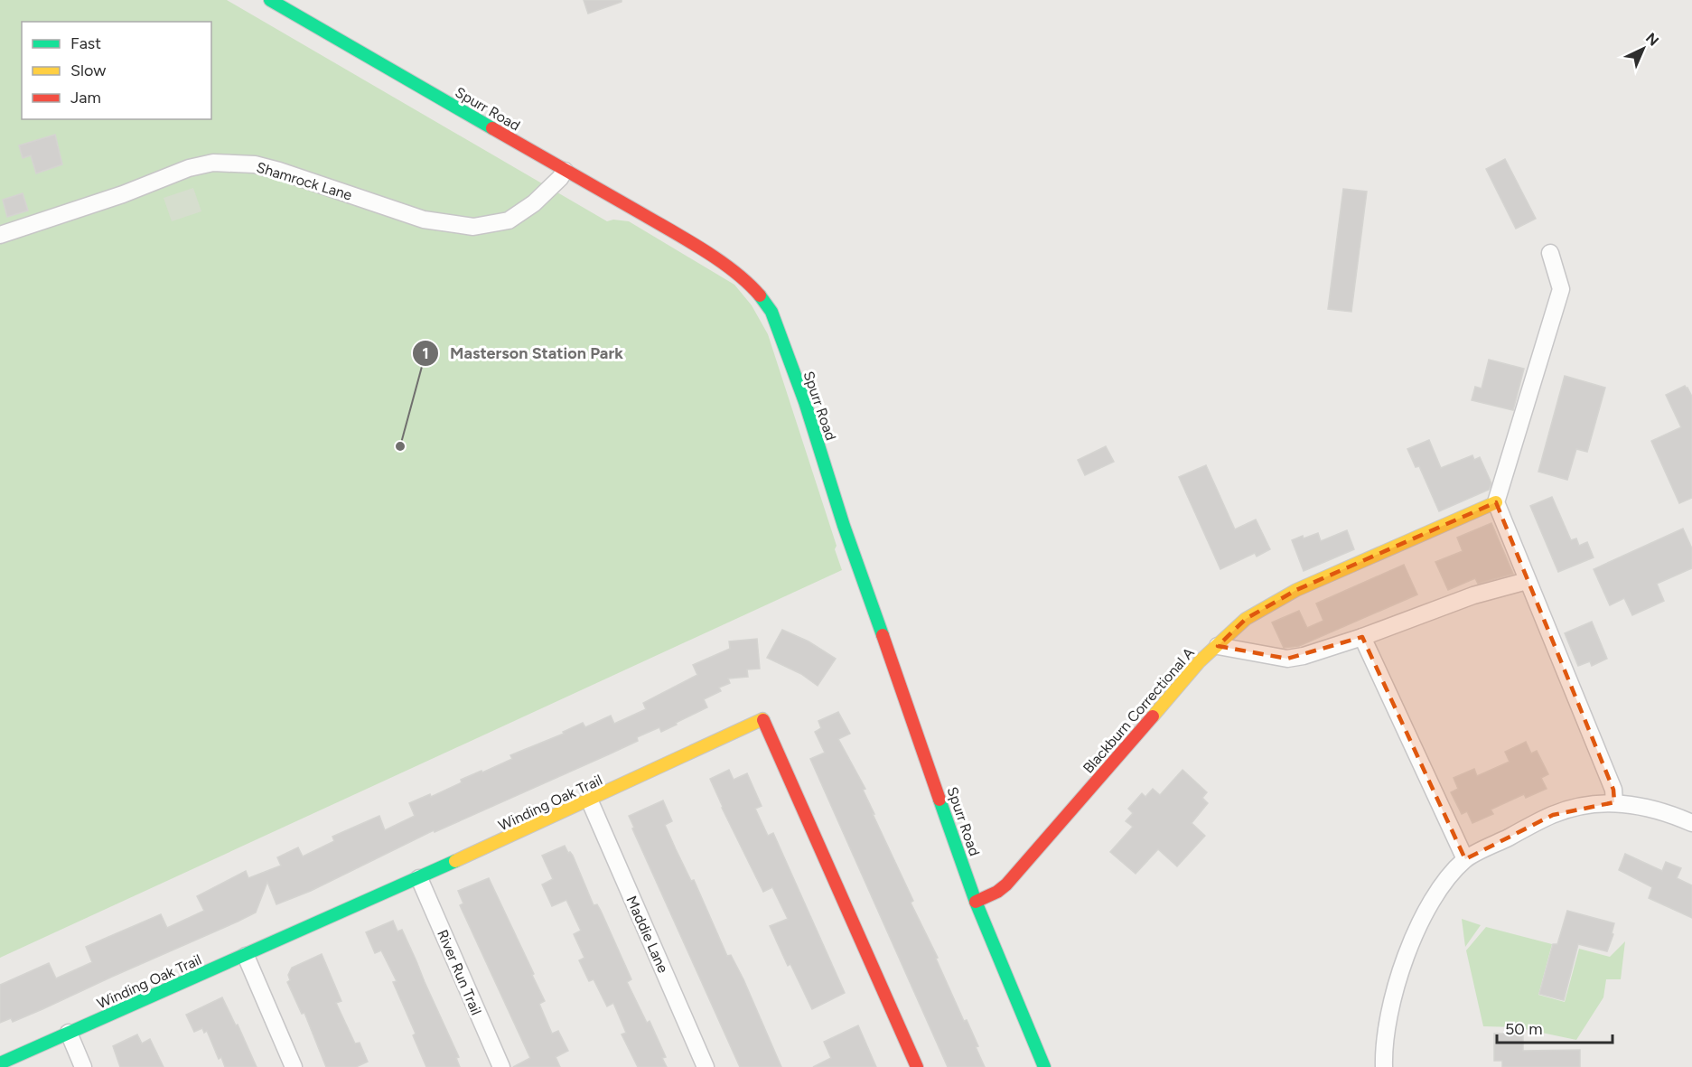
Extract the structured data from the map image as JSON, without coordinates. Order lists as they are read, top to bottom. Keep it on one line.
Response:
{"streets":{"street":["Spurr Road","Shamrock Lane","Blackburn Correctional A","Winding Oak Trail","Maddie Lane","River Run Trail"]},"crossings":[["Spurr Road","Shamrock Lane"],["Spurr Road","Blackburn Correctional A"],["Winding Oak Trail","Maddie Lane"],["Winding Oak Trail","River Run Trail"]],"places":["Masterson Station Park"],"legend":["Fast","Slow","Jam"],"scale_bar":"50 m","north":"top right"}
